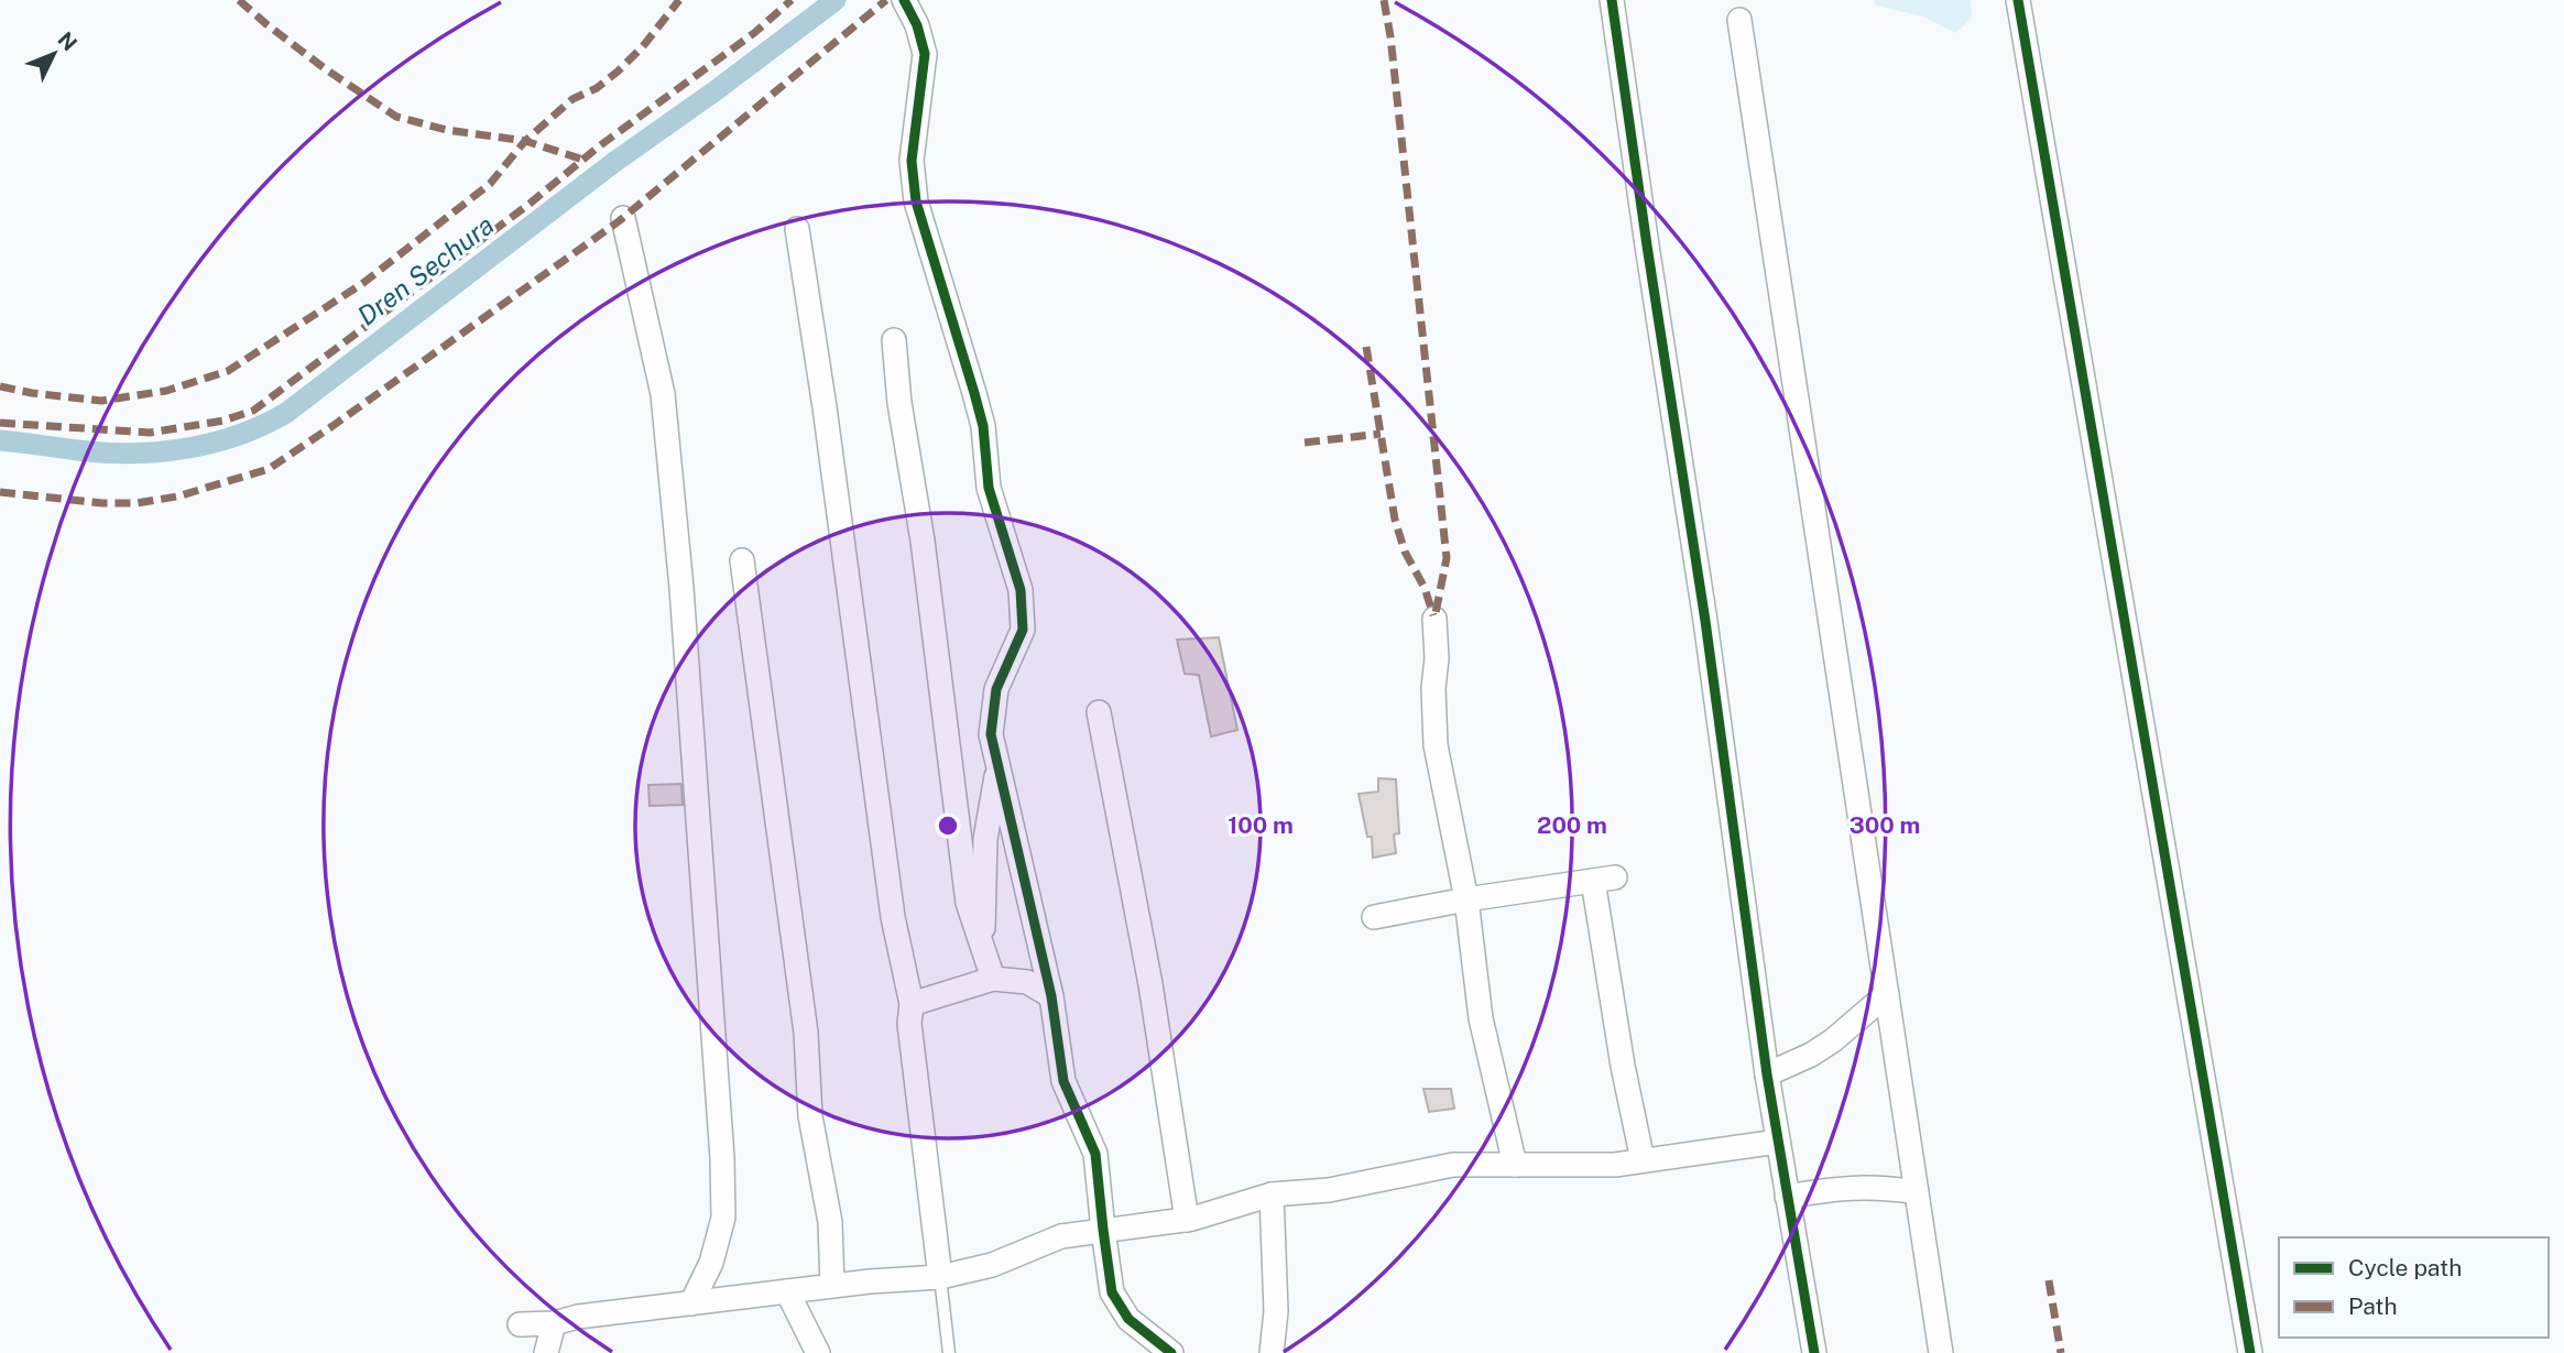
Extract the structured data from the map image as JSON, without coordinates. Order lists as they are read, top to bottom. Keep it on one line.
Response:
{"water":["Dren Sechura"],"legend":["Cycle path","Path"],"north":"top right","rings":["100 m","200 m","300 m"]}
